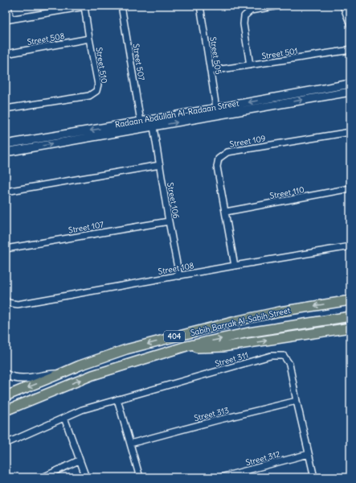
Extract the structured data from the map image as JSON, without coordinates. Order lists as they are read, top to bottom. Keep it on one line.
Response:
{"streets":{"main road":["Sabih Barrak Al-Sabih Street","404"],"street":["Street 508","Street 501","Street 505","Street 507","Street 510","Radaan Abdullah Al-Radaan Street","Street 109","Street 110","Street 106","Street 107","Street 108","Street 311","Street 313","Street 312"]},"crossings":[["Street 508","Street 510"],["Street 501","Street 505"],["Street 505","Radaan Abdullah Al-Radaan Street"],["Street 507","Radaan Abdullah Al-Radaan Street"],["Radaan Abdullah Al-Radaan Street","Street 106"],["Street 109","Street 110"],["Street 109","Street 108"],["Street 106","Street 107"],["Street 106","Street 108"],["Street 311","Street 313"],["Street 311","Street 312"]]}
